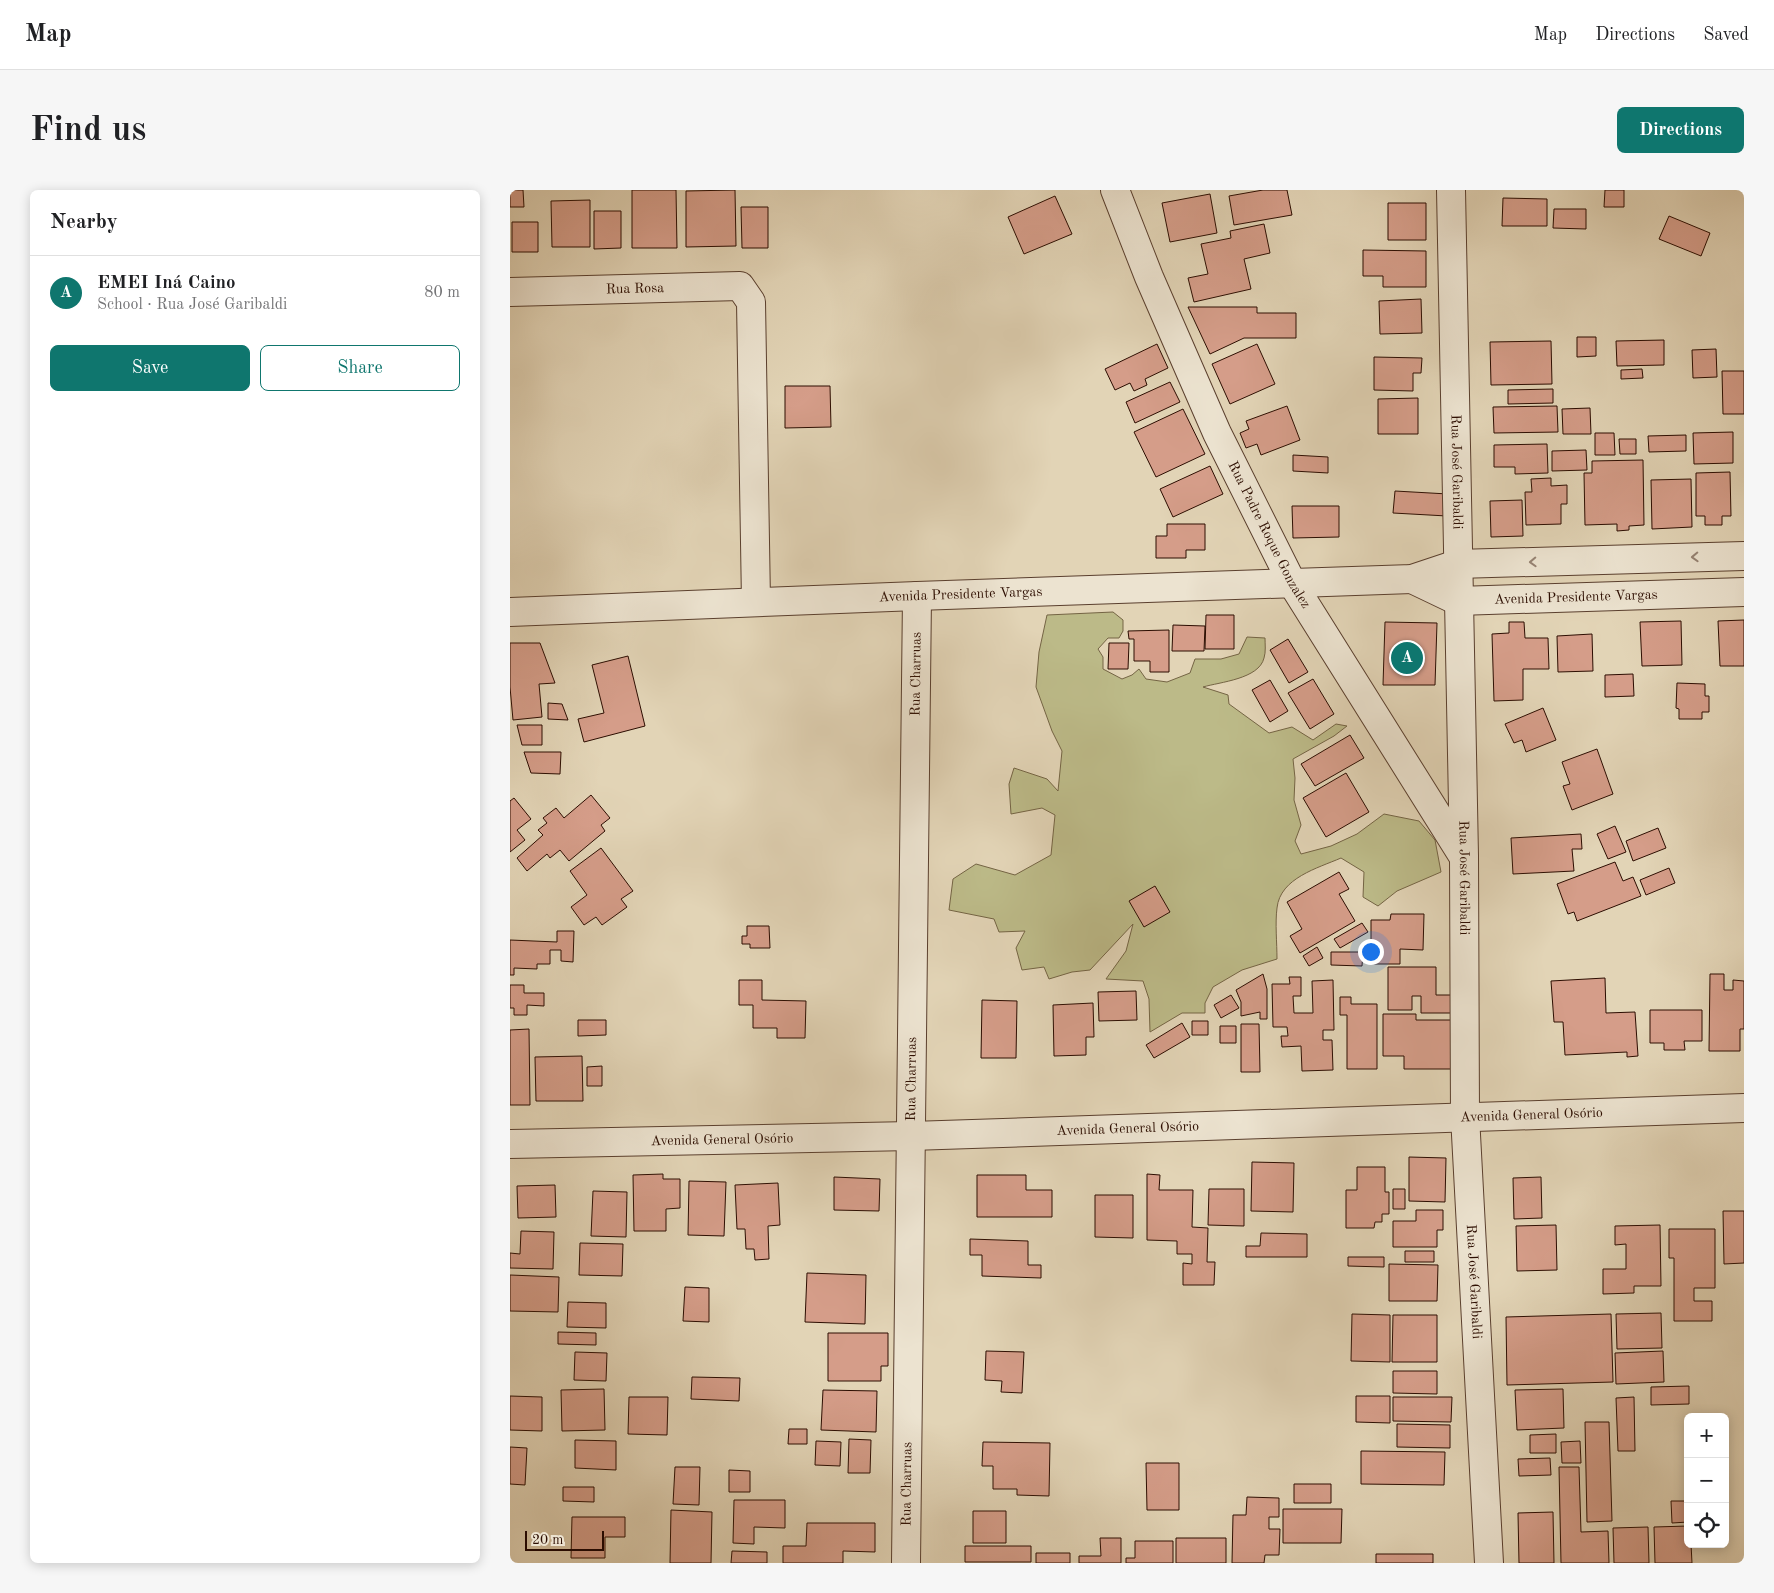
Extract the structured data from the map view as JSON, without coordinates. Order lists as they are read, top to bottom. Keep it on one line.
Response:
{"streets":{"street":["Rua Rosa","Rua José Garibaldi","Rua Padre Roque Gonzalez","Avenida Presidente Vargas","Rua Charruas","Avenida General Osório"]},"crossings":[["Rua Rosa","Avenida Presidente Vargas"],["Rua José Garibaldi","Rua Padre Roque Gonzalez"],["Rua José Garibaldi","Avenida Presidente Vargas"],["Rua José Garibaldi","Avenida General Osório"],["Rua Padre Roque Gonzalez","Avenida Presidente Vargas"],["Avenida Presidente Vargas","Rua Charruas"],["Rua Charruas","Avenida General Osório"]],"scale_bar":"20 m","page":{"header":"Map","nav":["Map","Directions","Saved"],"buttons":["Directions",["Save","Share"]],"title":"Find us","heading":"Nearby","list":[{"mark":"A","name":"EMEI Iná Caino","note":"School · Rua José Garibaldi","value":"80 m"}],"pins":"A","map_buttons":["+","−"],"scale":"20 m"}}
